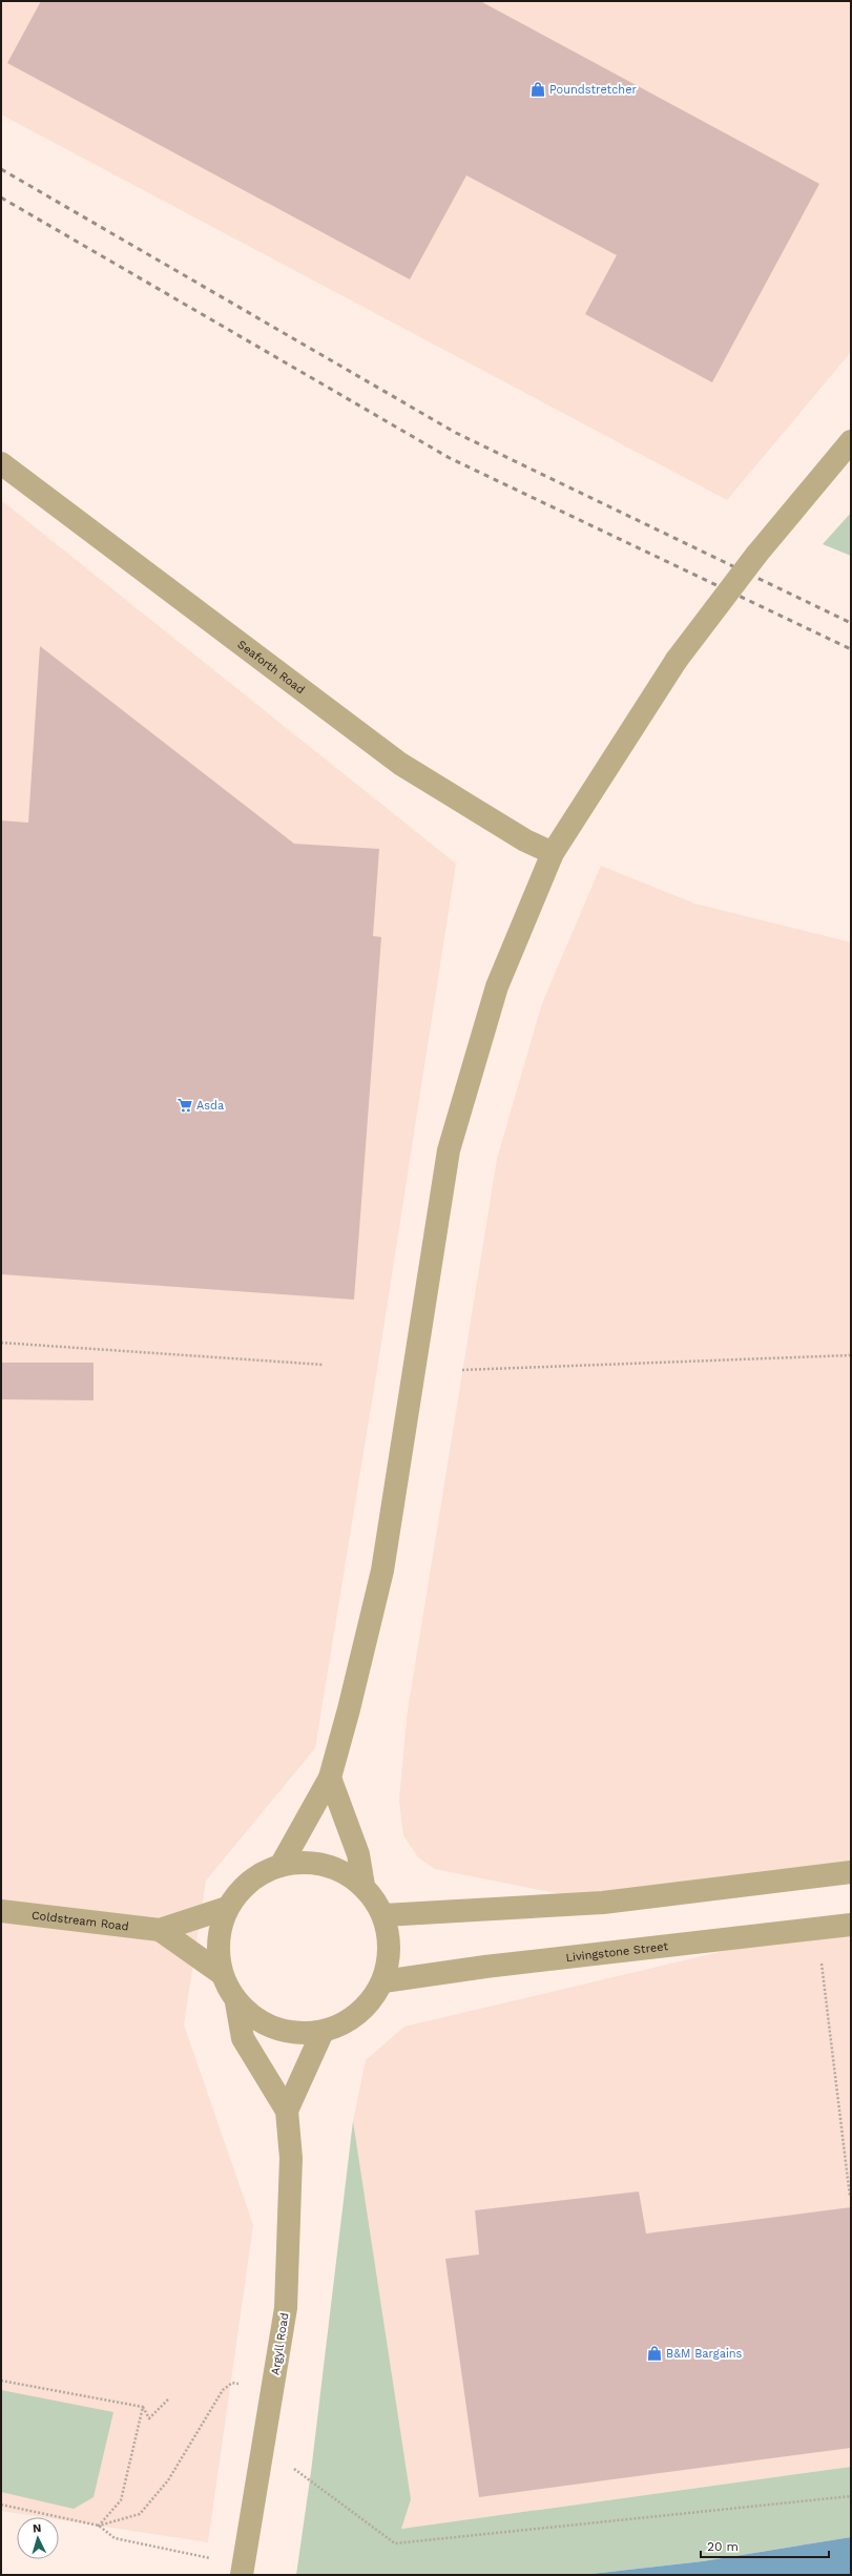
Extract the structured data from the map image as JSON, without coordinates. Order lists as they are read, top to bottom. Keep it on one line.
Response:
{"streets":{"street":["Seaforth Road","Coldstream Road","Livingstone Street","Argyll Road"]},"places":{"shop":["Poundstretcher","B&M Bargains"],"supermarket":["Asda"]},"scale_bar":"20 m","north":"top"}
